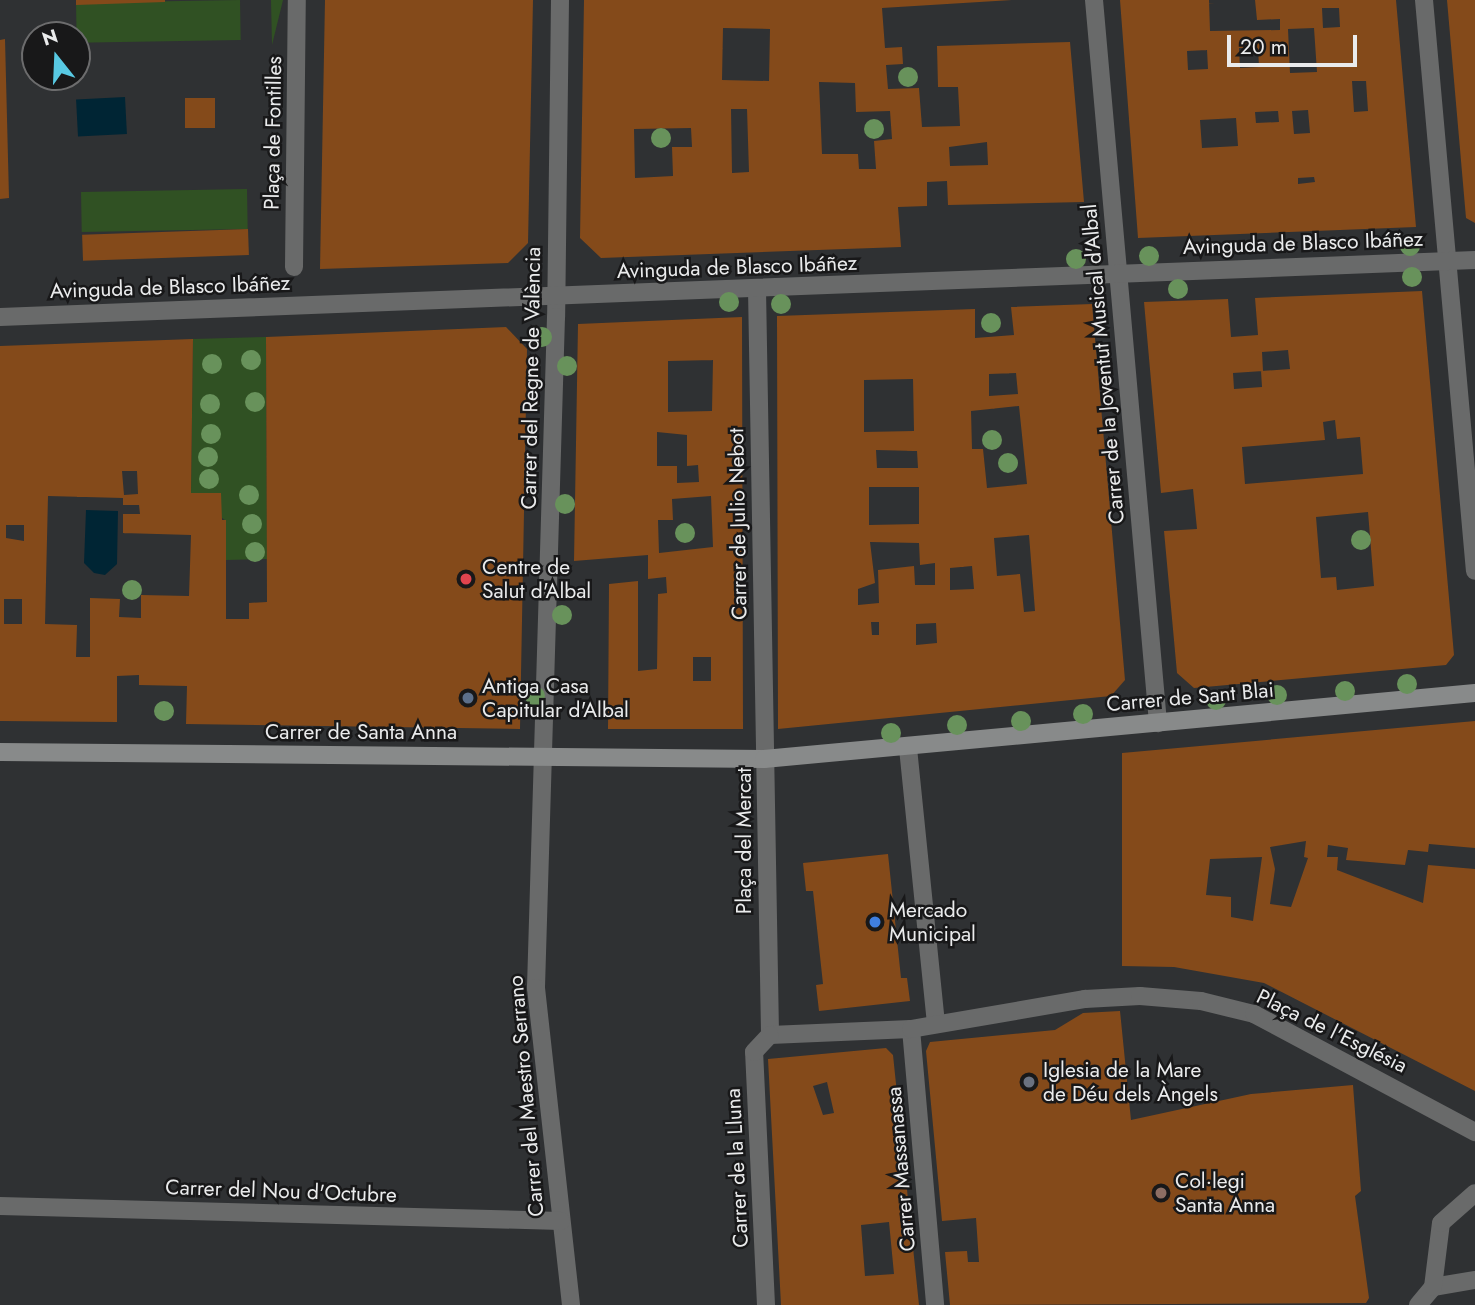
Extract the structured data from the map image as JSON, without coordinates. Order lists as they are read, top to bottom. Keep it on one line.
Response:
{"streets":{"street":["Plaça de Fontilles","Avinguda de Blasco Ibáñez","Carrer de la Joventut Musical d'Albal","Carrer del Regne de València","Carrer de Julio Nebot","Carrer de Sant Blai","Carrer de Santa Anna","Plaça del Mercat","Plaça de l'Església","Carrer del Maestro Serrano","Carrer de la Lluna","Carrer Massanassa","Carrer del Nou d'Octubre"]},"crossings":[["Avinguda de Blasco Ibáñez","Carrer de la Joventut Musical d'Albal"],["Avinguda de Blasco Ibáñez","Carrer del Regne de València"],["Avinguda de Blasco Ibáñez","Carrer de Julio Nebot"],["Carrer de la Joventut Musical d'Albal","Carrer de Sant Blai"],["Carrer del Regne de València","Carrer de Santa Anna"],["Carrer del Regne de València","Carrer del Maestro Serrano"],["Carrer de Julio Nebot","Carrer de Santa Anna"],["Carrer de Julio Nebot","Plaça del Mercat"],["Carrer de Sant Blai","Plaça del Mercat"],["Carrer de Santa Anna","Plaça del Mercat"],["Carrer de Santa Anna","Carrer del Maestro Serrano"],["Plaça del Mercat","Carrer de la Lluna"],["Plaça de l'Església","Carrer Massanassa"],["Carrer del Maestro Serrano","Carrer del Nou d'Octubre"]],"places":["Centre de Salut d'Albal","Antiga Casa Capitular d'Albal","Mercado Municipal","Iglesia de la Mare de Déu dels Àngels","Col·legi Santa Anna"],"scale_bar":"20 m","north":"top"}
